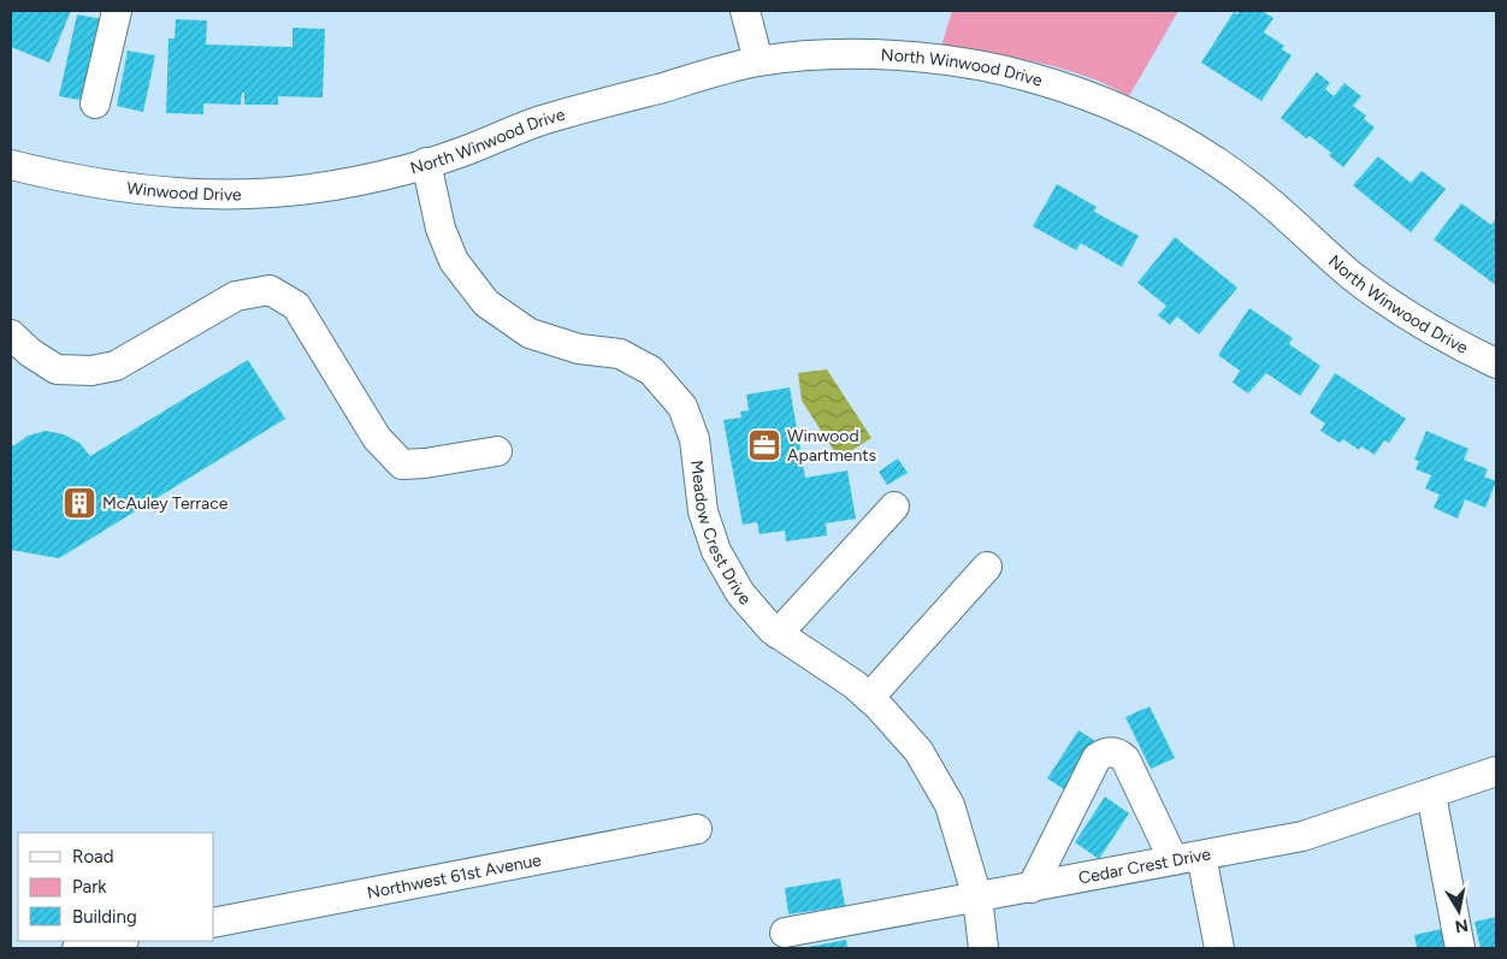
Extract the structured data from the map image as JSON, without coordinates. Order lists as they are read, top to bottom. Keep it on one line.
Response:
{"streets":{"street":["North Winwood Drive","Winwood Drive","Meadow Crest Drive","Cedar Crest Drive","Northwest 61st Avenue"]},"crossings":[["North Winwood Drive","Winwood Drive"],["North Winwood Drive","Meadow Crest Drive"],["Meadow Crest Drive","Cedar Crest Drive"]],"places":{"office":["Winwood Apartments"],"building":["McAuley Terrace"]},"legend":["Road","Park","Building"],"north":"bottom"}
